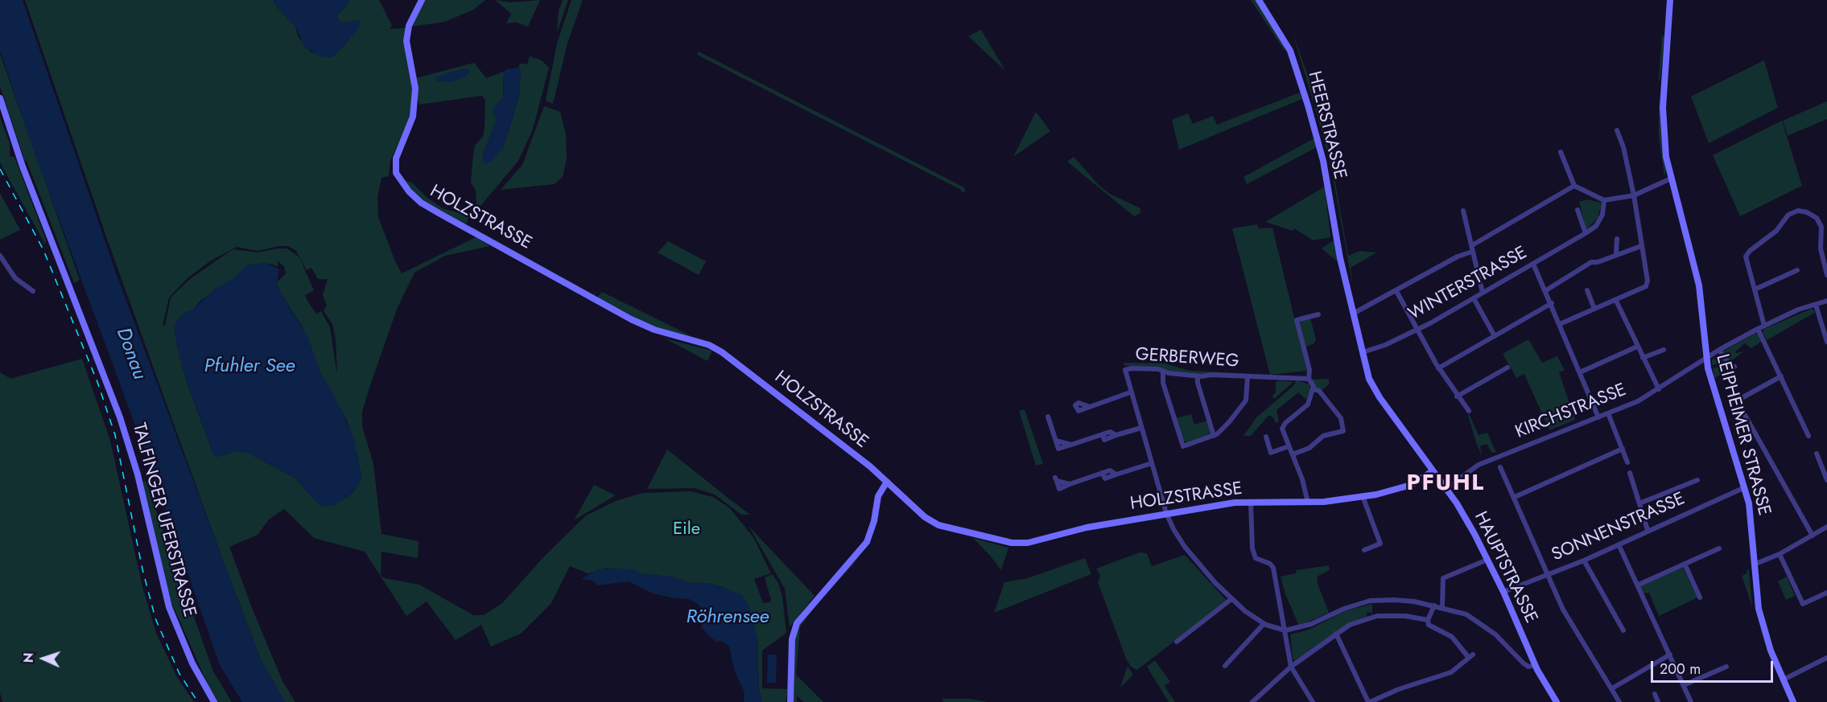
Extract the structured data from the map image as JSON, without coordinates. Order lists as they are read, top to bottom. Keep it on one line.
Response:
{"streets":{"street":["HEERSTRASSE","HOLZSTRASSE","WINTERSTRASSE","GERBERWEG","KIRCHSTRASSE","LEIPHEIMER STRASSE","TALFINGER UFERSTRASSE","SONNENSTRASSE","HAUPTSTRASSE"]},"crossings":[["HEERSTRASSE","HAUPTSTRASSE"],["HOLZSTRASSE","HAUPTSTRASSE"],["WINTERSTRASSE","HAUPTSTRASSE"],["KIRCHSTRASSE","LEIPHEIMER STRASSE"],["KIRCHSTRASSE","HAUPTSTRASSE"],["LEIPHEIMER STRASSE","SONNENSTRASSE"],["SONNENSTRASSE","HAUPTSTRASSE"]],"districts":["PFUHL"],"water":["Donau","Pfuhler See","Röhrensee"],"parks":["Eile"],"scale_bar":"200 m","north":"left"}
